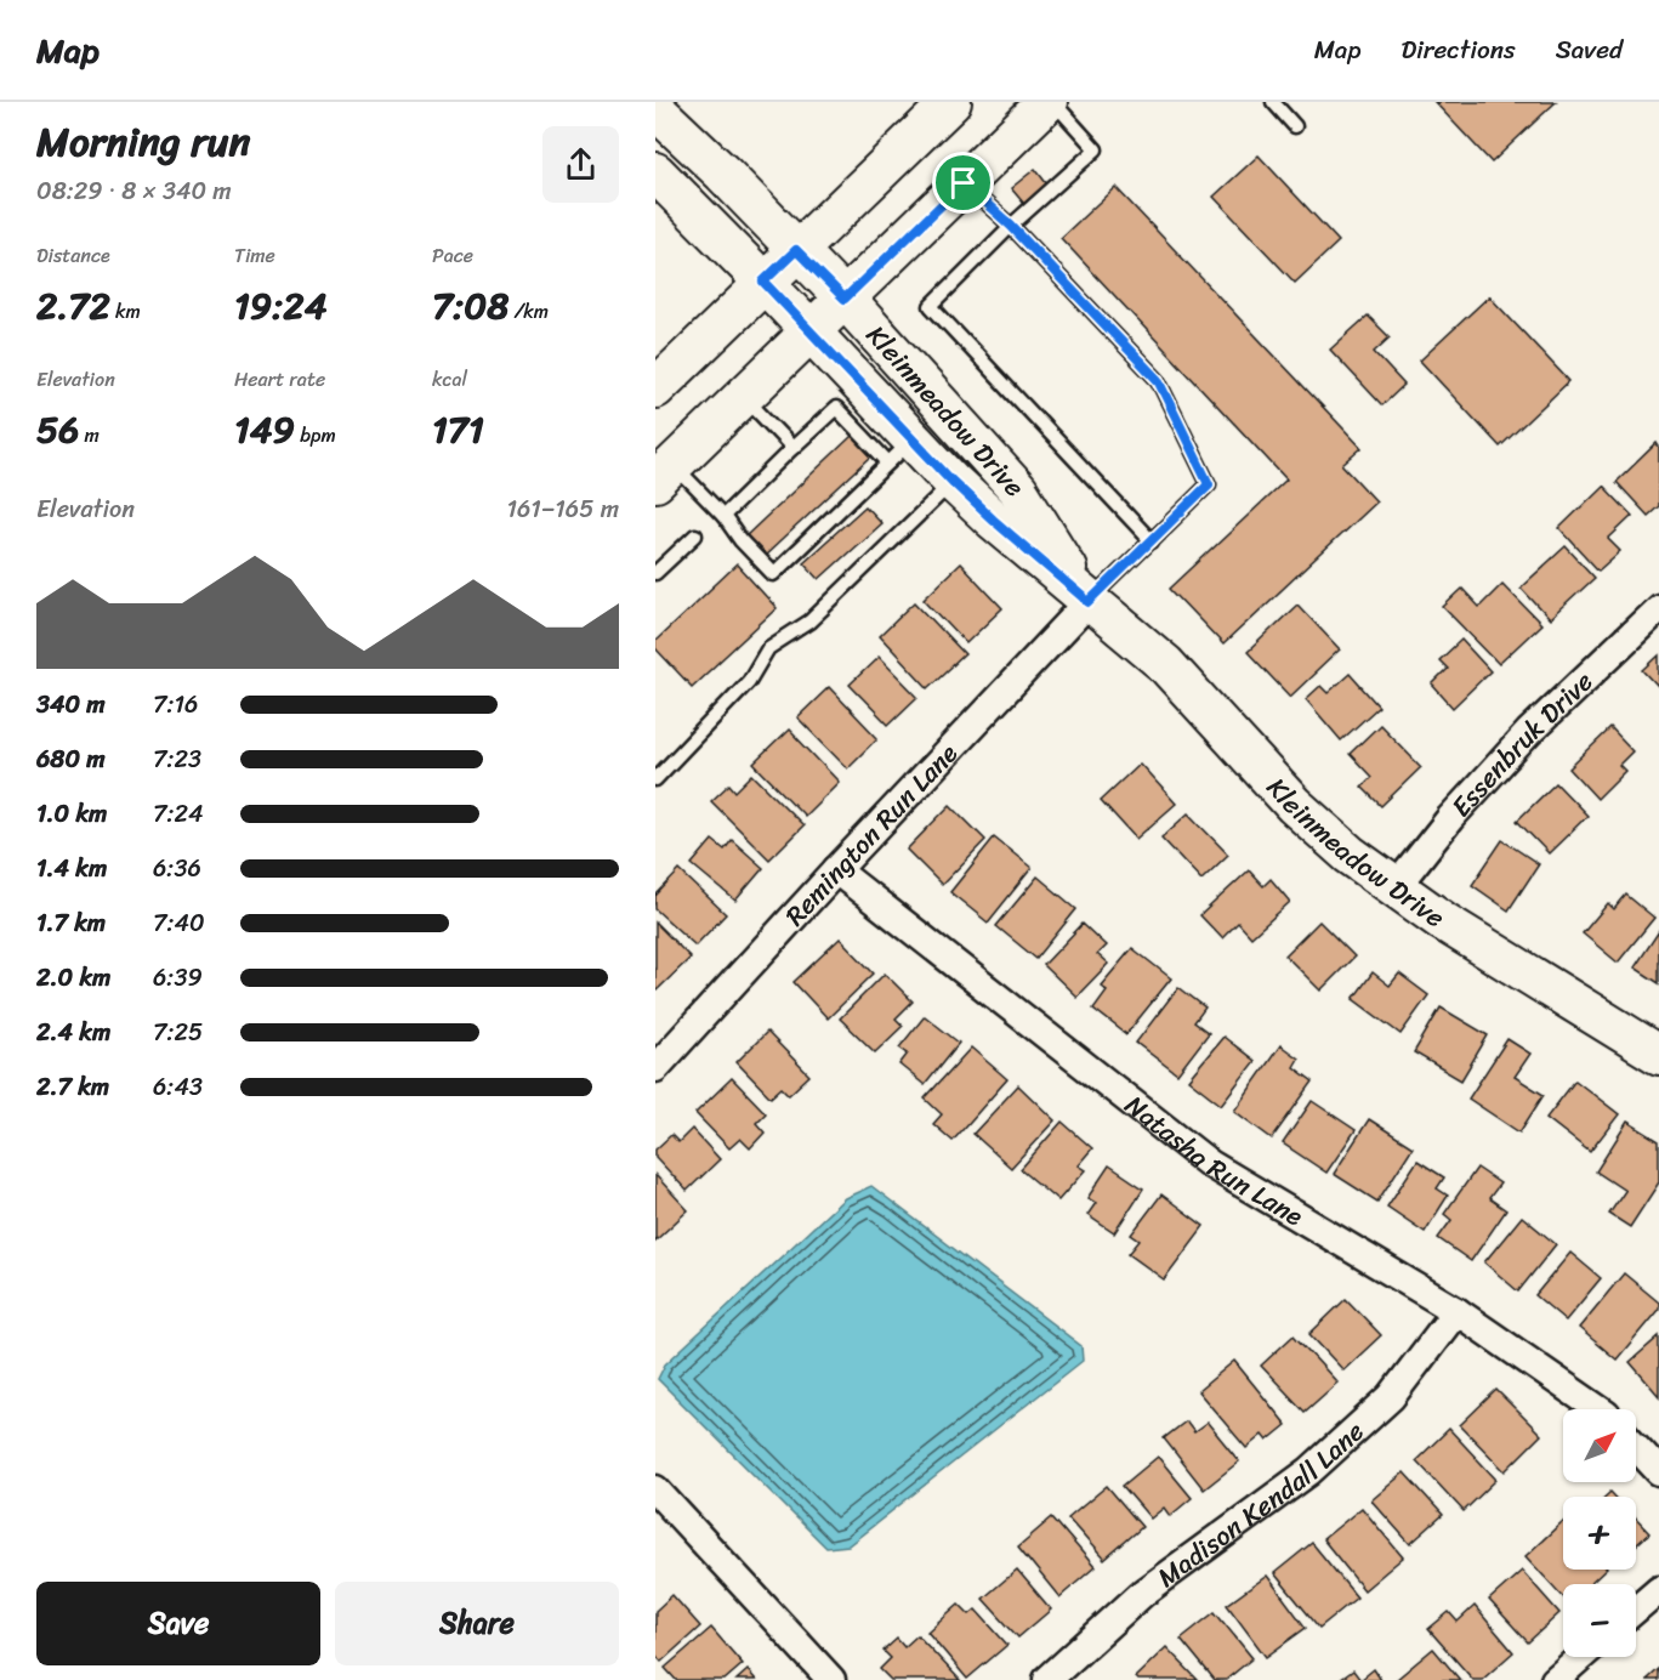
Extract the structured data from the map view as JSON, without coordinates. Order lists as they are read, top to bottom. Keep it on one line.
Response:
{"streets":{"street":["Kleinmeadow Drive","Essenbruk Drive","Remington Run Lane","Natasha Run Lane","Madison Kendall Lane"]},"crossings":[["Kleinmeadow Drive","Essenbruk Drive"],["Kleinmeadow Drive","Remington Run Lane"],["Remington Run Lane","Natasha Run Lane"],["Natasha Run Lane","Madison Kendall Lane"]],"north":"top right","page":{"header":"Map","nav":["Map","Directions","Saved"],"heading":["Morning run","08:29 · 8 × 340 m"],"stats":[["Distance","2.72 km"],["Time","19:24"],["Pace","7:08 /km"],["Elevation","56 m"],["Heart rate","149 bpm"],["kcal","171"]],"chart":["Elevation","161–165 m"],"list":[{"name":"340 m","note":"7:16"},{"name":"680 m","note":"7:23"},{"name":"1.0 km","note":"7:24"},{"name":"1.4 km","note":"6:36"},{"name":"1.7 km","note":"7:40"},{"name":"2.0 km","note":"6:39"},{"name":"2.4 km","note":"7:25"},{"name":"2.7 km","note":"6:43"}],"map_buttons":["+","−"],"buttons":["Save","Share"]}}
